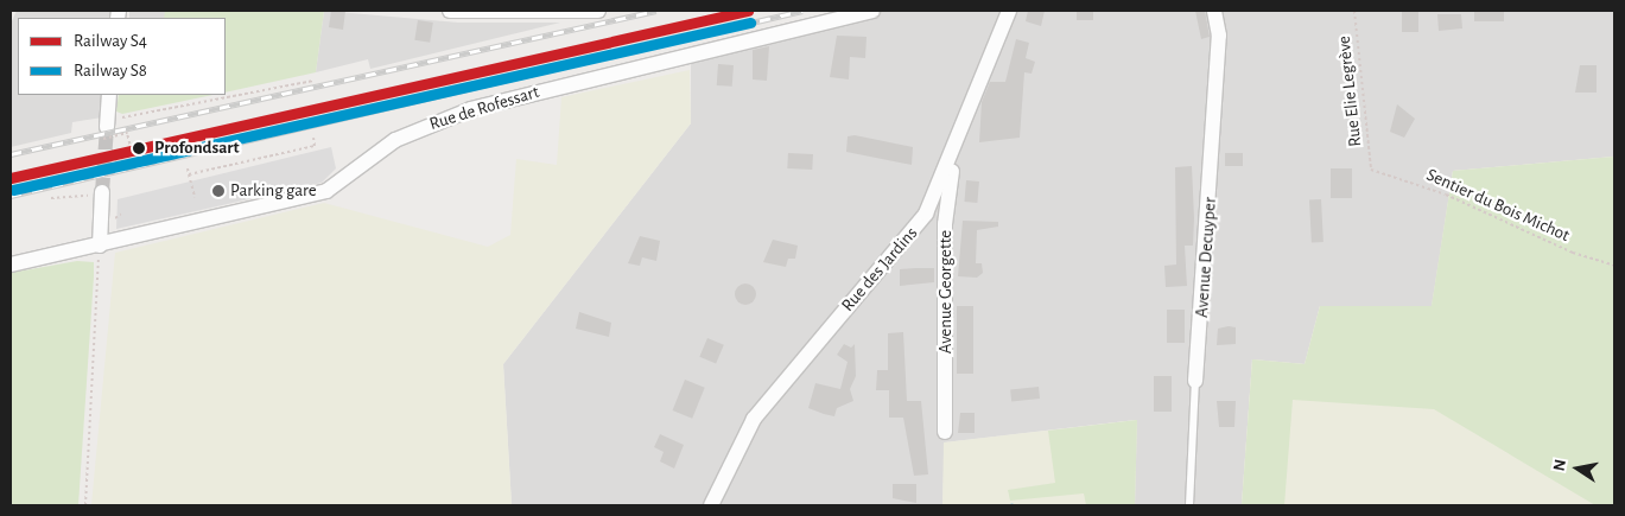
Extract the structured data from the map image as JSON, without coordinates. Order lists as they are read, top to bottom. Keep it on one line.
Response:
{"streets":{"street":["Rue de Rofessart","Avenue Decuyper","Rue des Jardins","Avenue Georgette"],"path":["Rue Elie Legrève","Sentier du Bois Michot"]},"crossings":[["Rue Elie Legrève","Sentier du Bois Michot"],["Rue des Jardins","Avenue Georgette"]],"places":["Profondsart","Parking gare"],"lines":["rail line S4","rail line S8"],"legend":["Railway S4","Railway S8"],"north":"left"}
